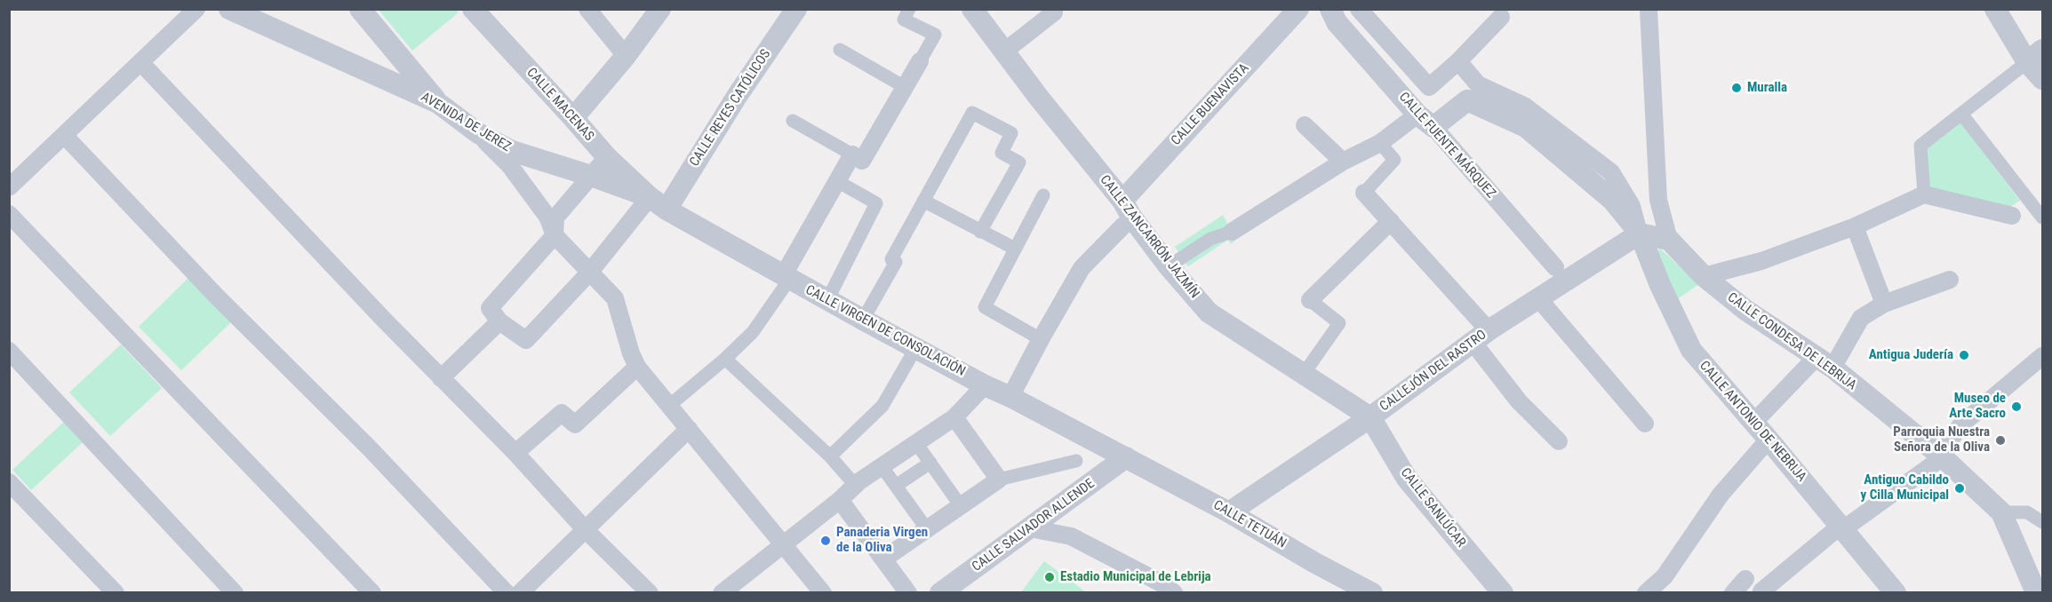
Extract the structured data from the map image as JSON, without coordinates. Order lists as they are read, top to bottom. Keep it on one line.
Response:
{"streets":{"street":["CALLE MACENAS","CALLE BUENAVISTA","CALLE REYES CATÓLICOS","AVENIDA DE JEREZ","CALLE FUENTE MÁRQUEZ","CALLE ZANCARRÓN JAZMÍN","CALLE VIRGEN DE CONSOLACIÓN","CALLE CONDESA DE LEBRIJA","CALLEJÓN DEL RASTRO","CALLE ANTONIO DE NEBRIJA","CALLE SANLÚCAR","CALLE TETUÁN","CALLE SALVADOR ALLENDE"]},"crossings":[["CALLE MACENAS","CALLE REYES CATÓLICOS"],["CALLE MACENAS","AVENIDA DE JEREZ"],["CALLE MACENAS","CALLE VIRGEN DE CONSOLACIÓN"],["CALLE BUENAVISTA","CALLE ZANCARRÓN JAZMÍN"],["CALLE REYES CATÓLICOS","AVENIDA DE JEREZ"],["CALLE REYES CATÓLICOS","CALLE VIRGEN DE CONSOLACIÓN"],["AVENIDA DE JEREZ","CALLE VIRGEN DE CONSOLACIÓN"],["CALLE FUENTE MÁRQUEZ","CALLEJÓN DEL RASTRO"],["CALLE FUENTE MÁRQUEZ","CALLE ANTONIO DE NEBRIJA"],["CALLE ZANCARRÓN JAZMÍN","CALLEJÓN DEL RASTRO"],["CALLE ZANCARRÓN JAZMÍN","CALLE SANLÚCAR"],["CALLE VIRGEN DE CONSOLACIÓN","CALLE TETUÁN"],["CALLE VIRGEN DE CONSOLACIÓN","CALLE SALVADOR ALLENDE"],["CALLEJÓN DEL RASTRO","CALLE ANTONIO DE NEBRIJA"],["CALLEJÓN DEL RASTRO","CALLE SANLÚCAR"],["CALLEJÓN DEL RASTRO","CALLE TETUÁN"],["CALLE TETUÁN","CALLE SALVADOR ALLENDE"]],"places":["Muralla","Antigua Judería","Museo de Arte Sacro","Parroquia Nuestra Señora de la Oliva","Antiguo Cabildo y Cilla Municipal","Panaderia Virgen de la Oliva","Estadio Municipal de Lebrija"]}
